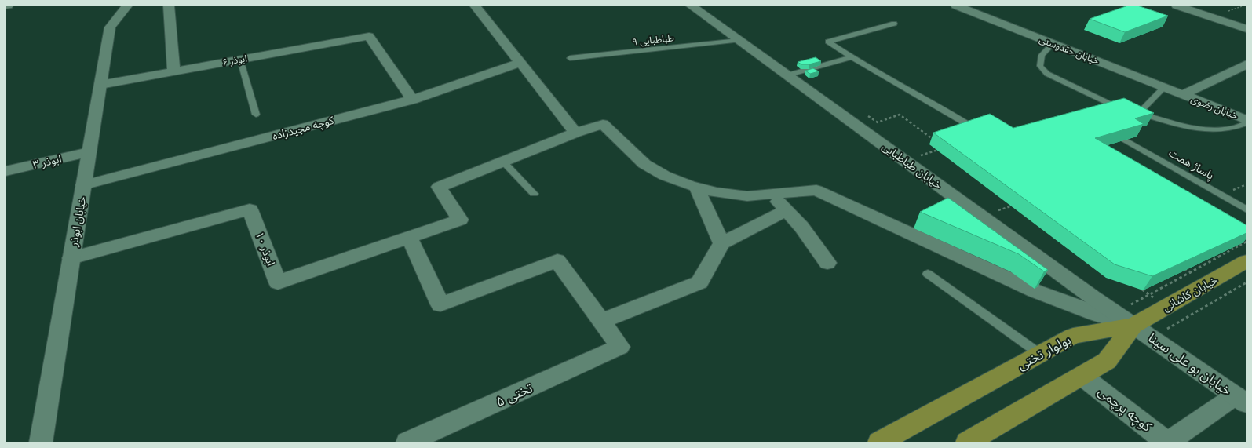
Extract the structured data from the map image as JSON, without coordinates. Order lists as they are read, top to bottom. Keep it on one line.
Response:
{"streets":{"main road":["خیابان کاشانی","بولوار تختی"],"street":["خیابان حقدوستی","ابوذر ۶","خیابان رضوی","کوچه مجیدزاده","ابوذر ۳","خیابان طباطبایی","خیابان ابوذر","ابوذر ۱۰","خیابان بو علی سینا","تختی ۵","کوچه پرچمی"],"lane":["طباطبایی ۹","پاساژ همت"]},"crossings":[["طباطبایی ۹","خیابان طباطبایی"],["خیابان حقدوستی","خیابان رضوی"],["ابوذر ۶","کوچه مجیدزاده"],["ابوذر ۶","خیابان ابوذر"],["کوچه مجیدزاده","خیابان ابوذر"],["ابوذر ۳","خیابان ابوذر"],["خیابان طباطبایی","خیابان کاشانی"],["خیابان طباطبایی","بولوار تختی"],["خیابان طباطبایی","خیابان بو علی سینا"],["خیابان ابوذر","ابوذر ۱۰"],["خیابان کاشانی","بولوار تختی"],["خیابان کاشانی","خیابان بو علی سینا"],["بولوار تختی","خیابان بو علی سینا"]]}
